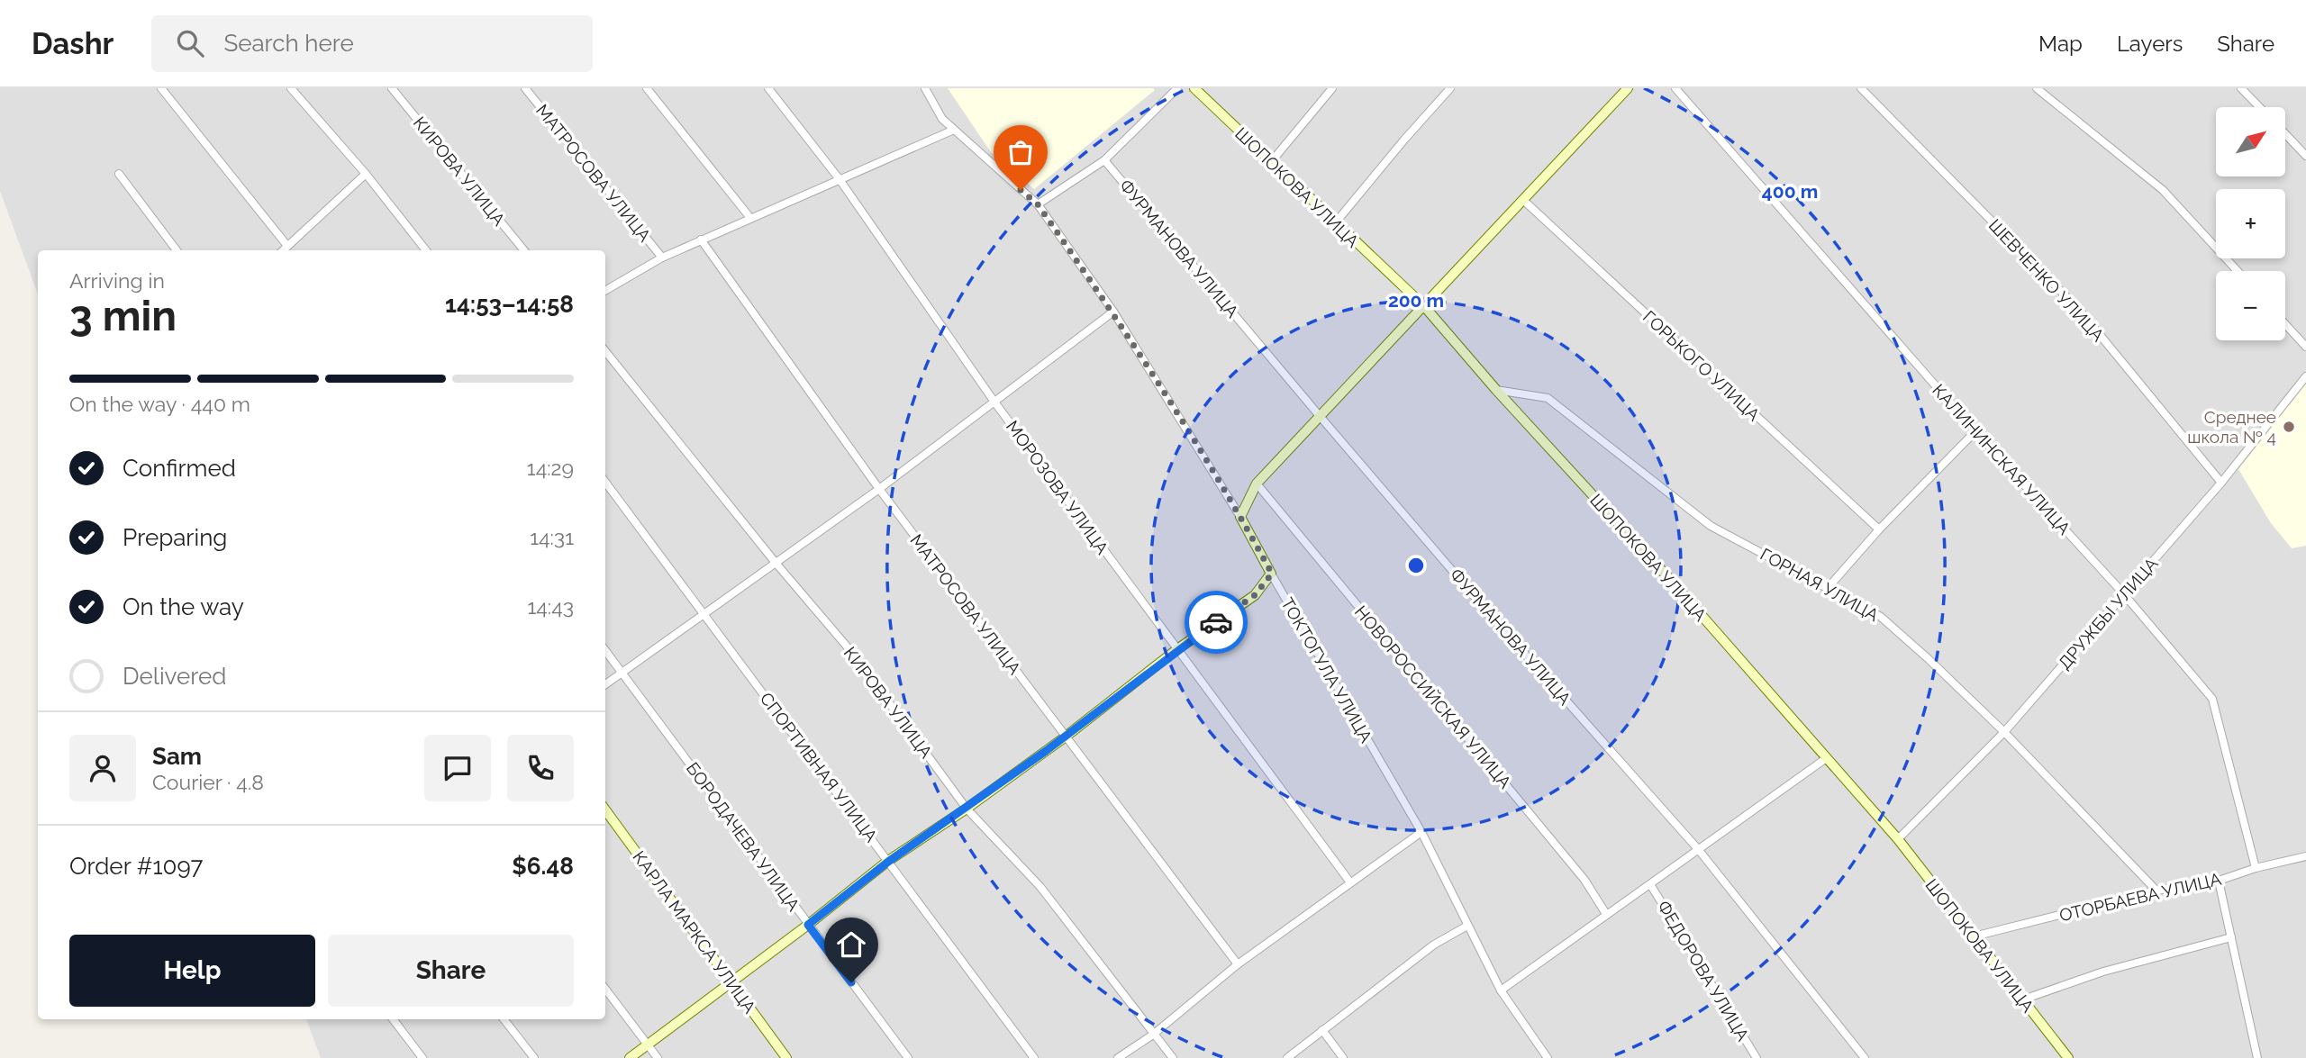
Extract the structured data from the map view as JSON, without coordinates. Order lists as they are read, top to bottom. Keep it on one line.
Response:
{"streets":{"street":["КИРОВА УЛИЦА","МАТРОСОВА УЛИЦА","ШОПОКОВА УЛИЦА","ФУРМАНОВА УЛИЦА","ШЕВЧЕНКО УЛИЦА","ГОРЬКОГО УЛИЦА","КАЛИНИНСКАЯ УЛИЦА","МОРОЗОВА УЛИЦА","ГОРНАЯ УЛИЦА","ДРУЖБЫ УЛИЦА","ТОКТОГУЛА УЛИЦА","НОВОРОССИЙСКАЯ УЛИЦА","СПОРТИВНАЯ УЛИЦА","БОРОДАЧЕВА УЛИЦА","ОТОРБАЕВА УЛИЦА","КАРЛА МАРКСА УЛИЦА","ФЕДОРОВА УЛИЦА"]},"crossings":[["ШОПОКОВА УЛИЦА","ГОРНАЯ УЛИЦА"],["ШОПОКОВА УЛИЦА","ДРУЖБЫ УЛИЦА"],["ШОПОКОВА УЛИЦА","ОТОРБАЕВА УЛИЦА"],["ШЕВЧЕНКО УЛИЦА","ДРУЖБЫ УЛИЦА"],["КАЛИНИНСКАЯ УЛИЦА","ДРУЖБЫ УЛИЦА"],["КАЛИНИНСКАЯ УЛИЦА","ОТОРБАЕВА УЛИЦА"],["ГОРНАЯ УЛИЦА","ДРУЖБЫ УЛИЦА"],["ГОРНАЯ УЛИЦА","ОТОРБАЕВА УЛИЦА"]],"places":["Среднее школа № 4"],"north":"top right","page":{"header":"Dashr","search":"Search here","nav":["Map","Layers","Share"],"map_buttons":["+","−"],"heading":["3 min","Arriving in","14:53–14:58"],"panel":["Sam","Courier · 4.8","Order #1097","$6.48"],"bar":"On the way · 440 m","list":[["Confirmed","14:29"],["Preparing","14:31"],["On the way","14:43"],"Delivered"],"buttons":["Help","Share"]},"rings":["400 m","200 m"]}
